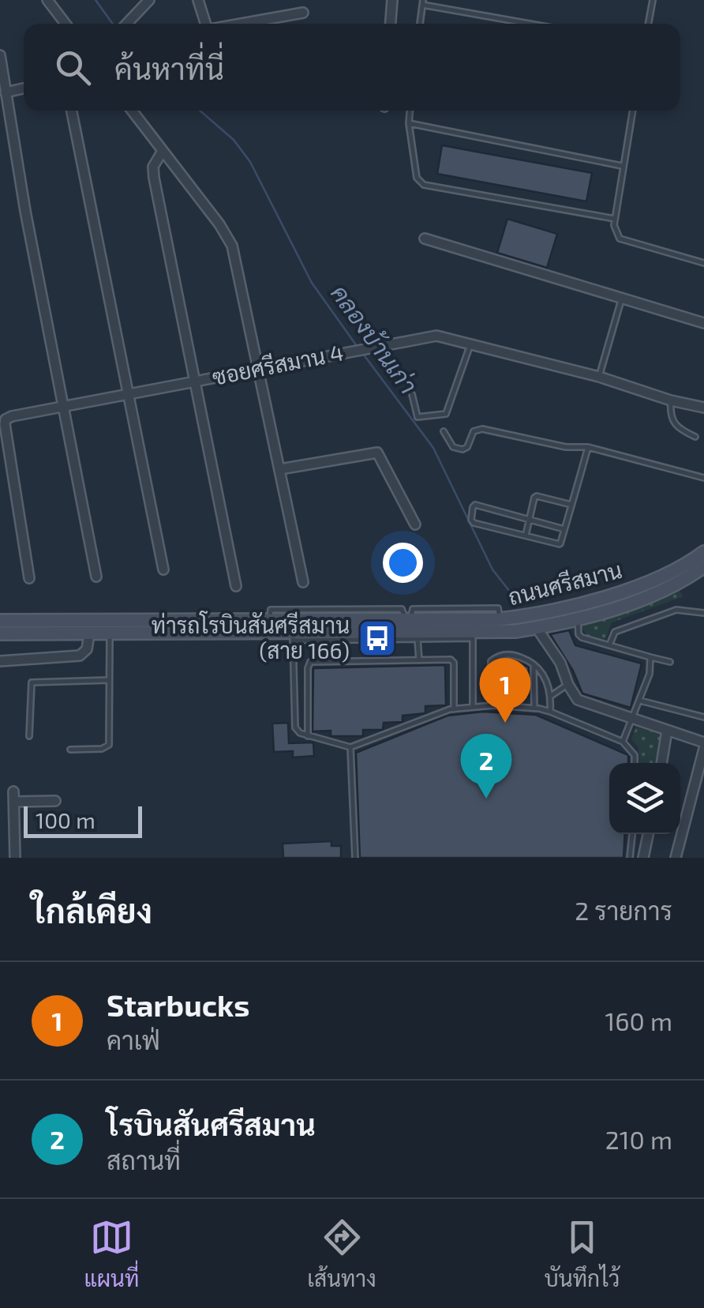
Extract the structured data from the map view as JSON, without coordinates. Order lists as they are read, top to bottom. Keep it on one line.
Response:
{"streets":{"main road":["ถนนศรีสมาน"],"street":["ซอยศรีสมาน 4"]},"water":["คลองบ้านเก่า"],"places":{"bus stop":["ท่ารถโรบินสันศรีสมาน (สาย 166)"]},"scale_bar":"100 m","page":{"search":"ค้นหาที่นี่","pins":["1","2"],"scale":"100 m","heading":["ใกล้เคียง","2 รายการ"],"list":[{"mark":"1","name":"Starbucks","note":"คาเฟ่","value":"160 m"},{"mark":"2","name":"โรบินสันศรีสมาน","note":"สถานที่","value":"210 m"}],"nav":["แผนที่","เส้นทาง","บันทึกไว้"]}}
